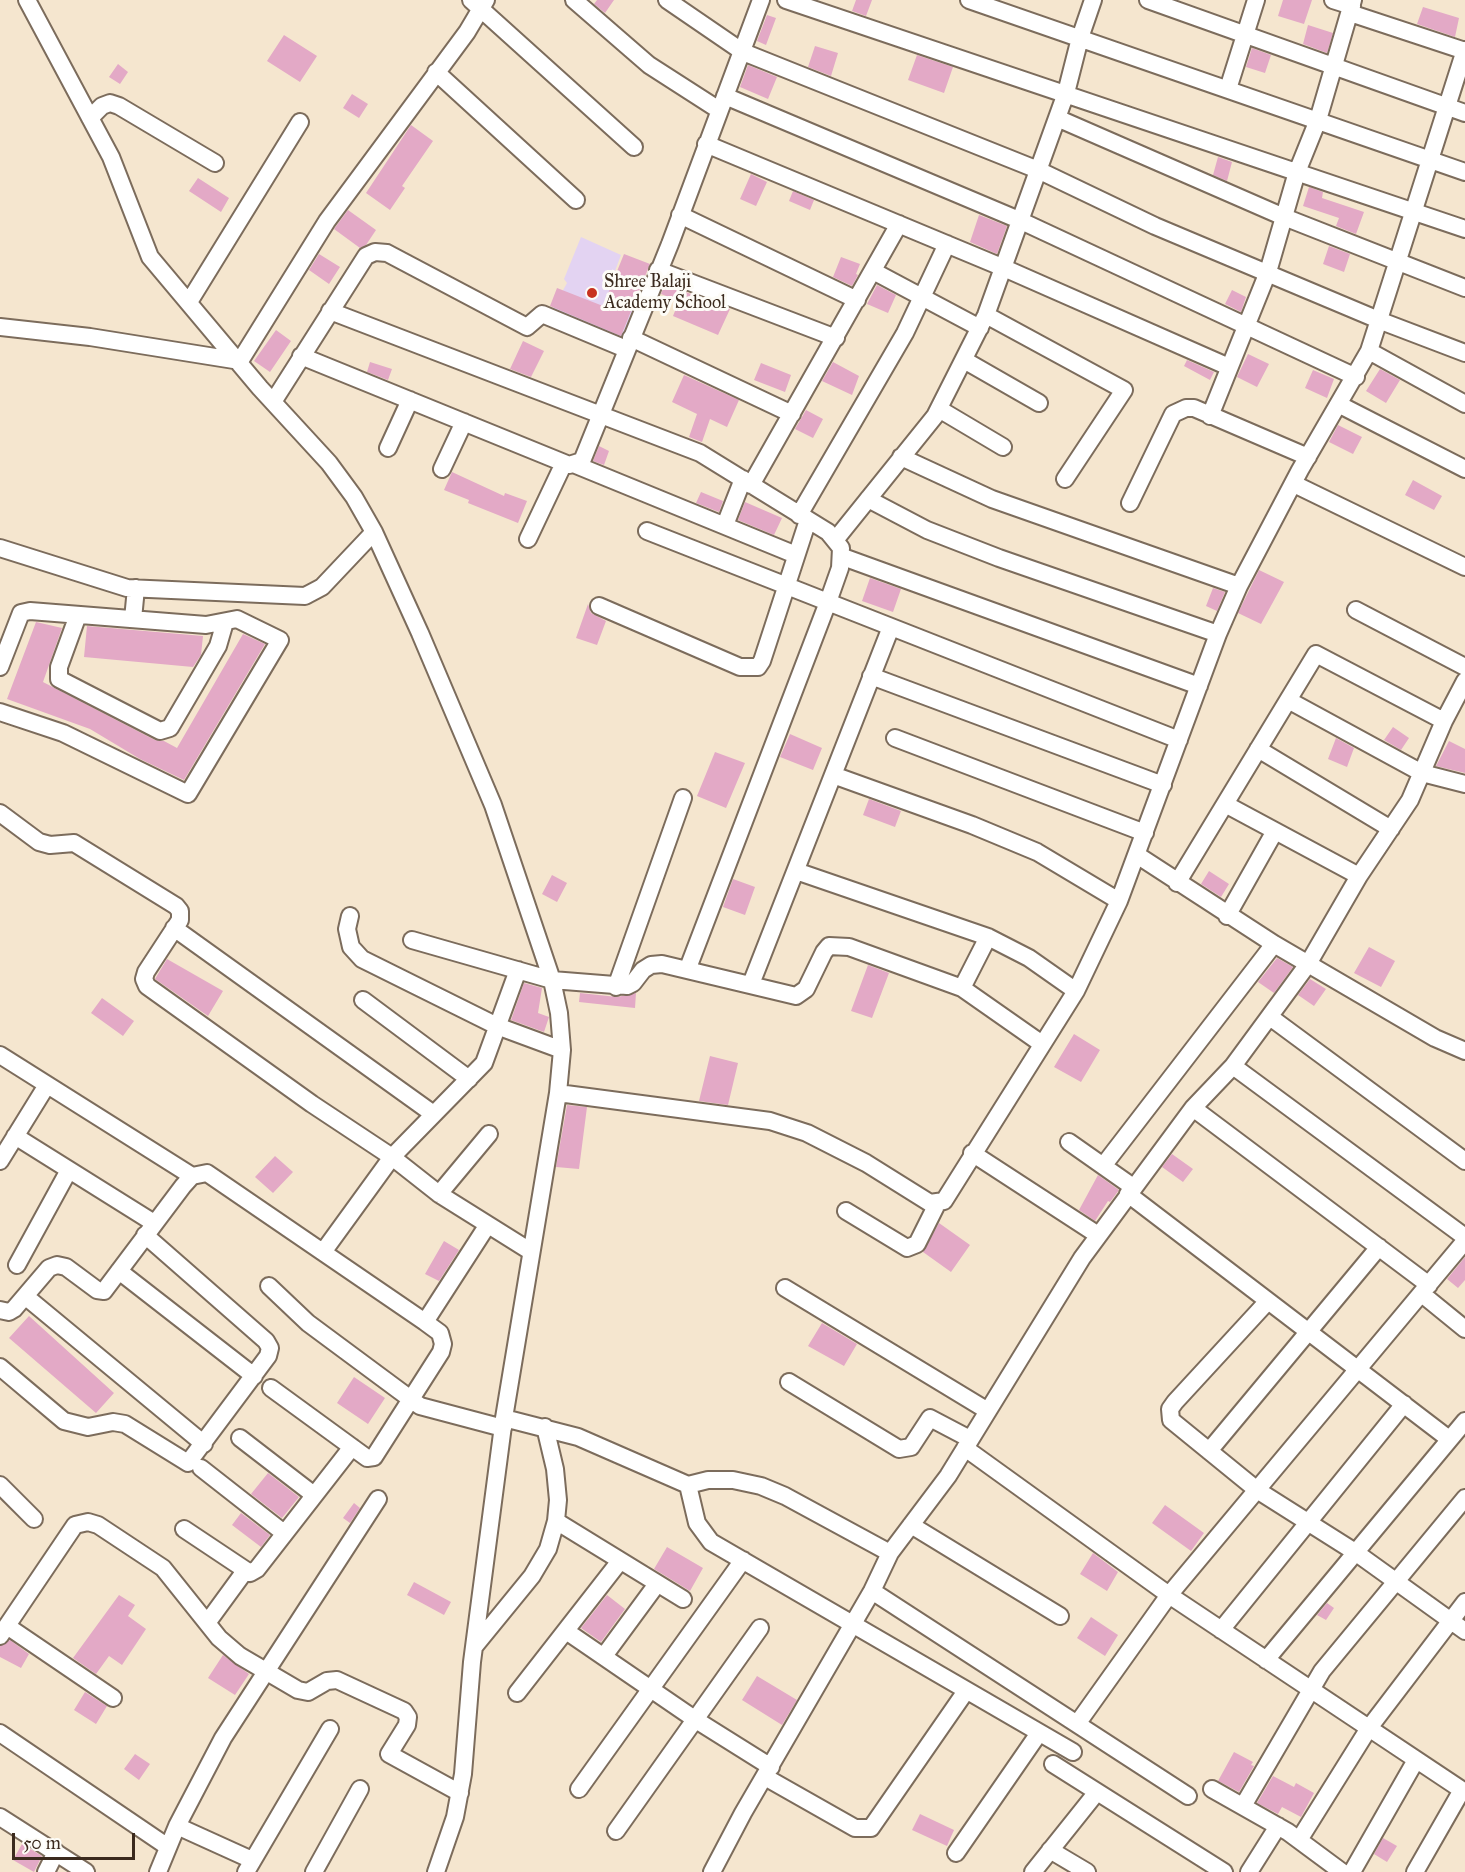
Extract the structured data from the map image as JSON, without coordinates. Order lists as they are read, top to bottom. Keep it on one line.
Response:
{"places":["Shree Balaji Academy School"],"scale_bar":"50 m"}
